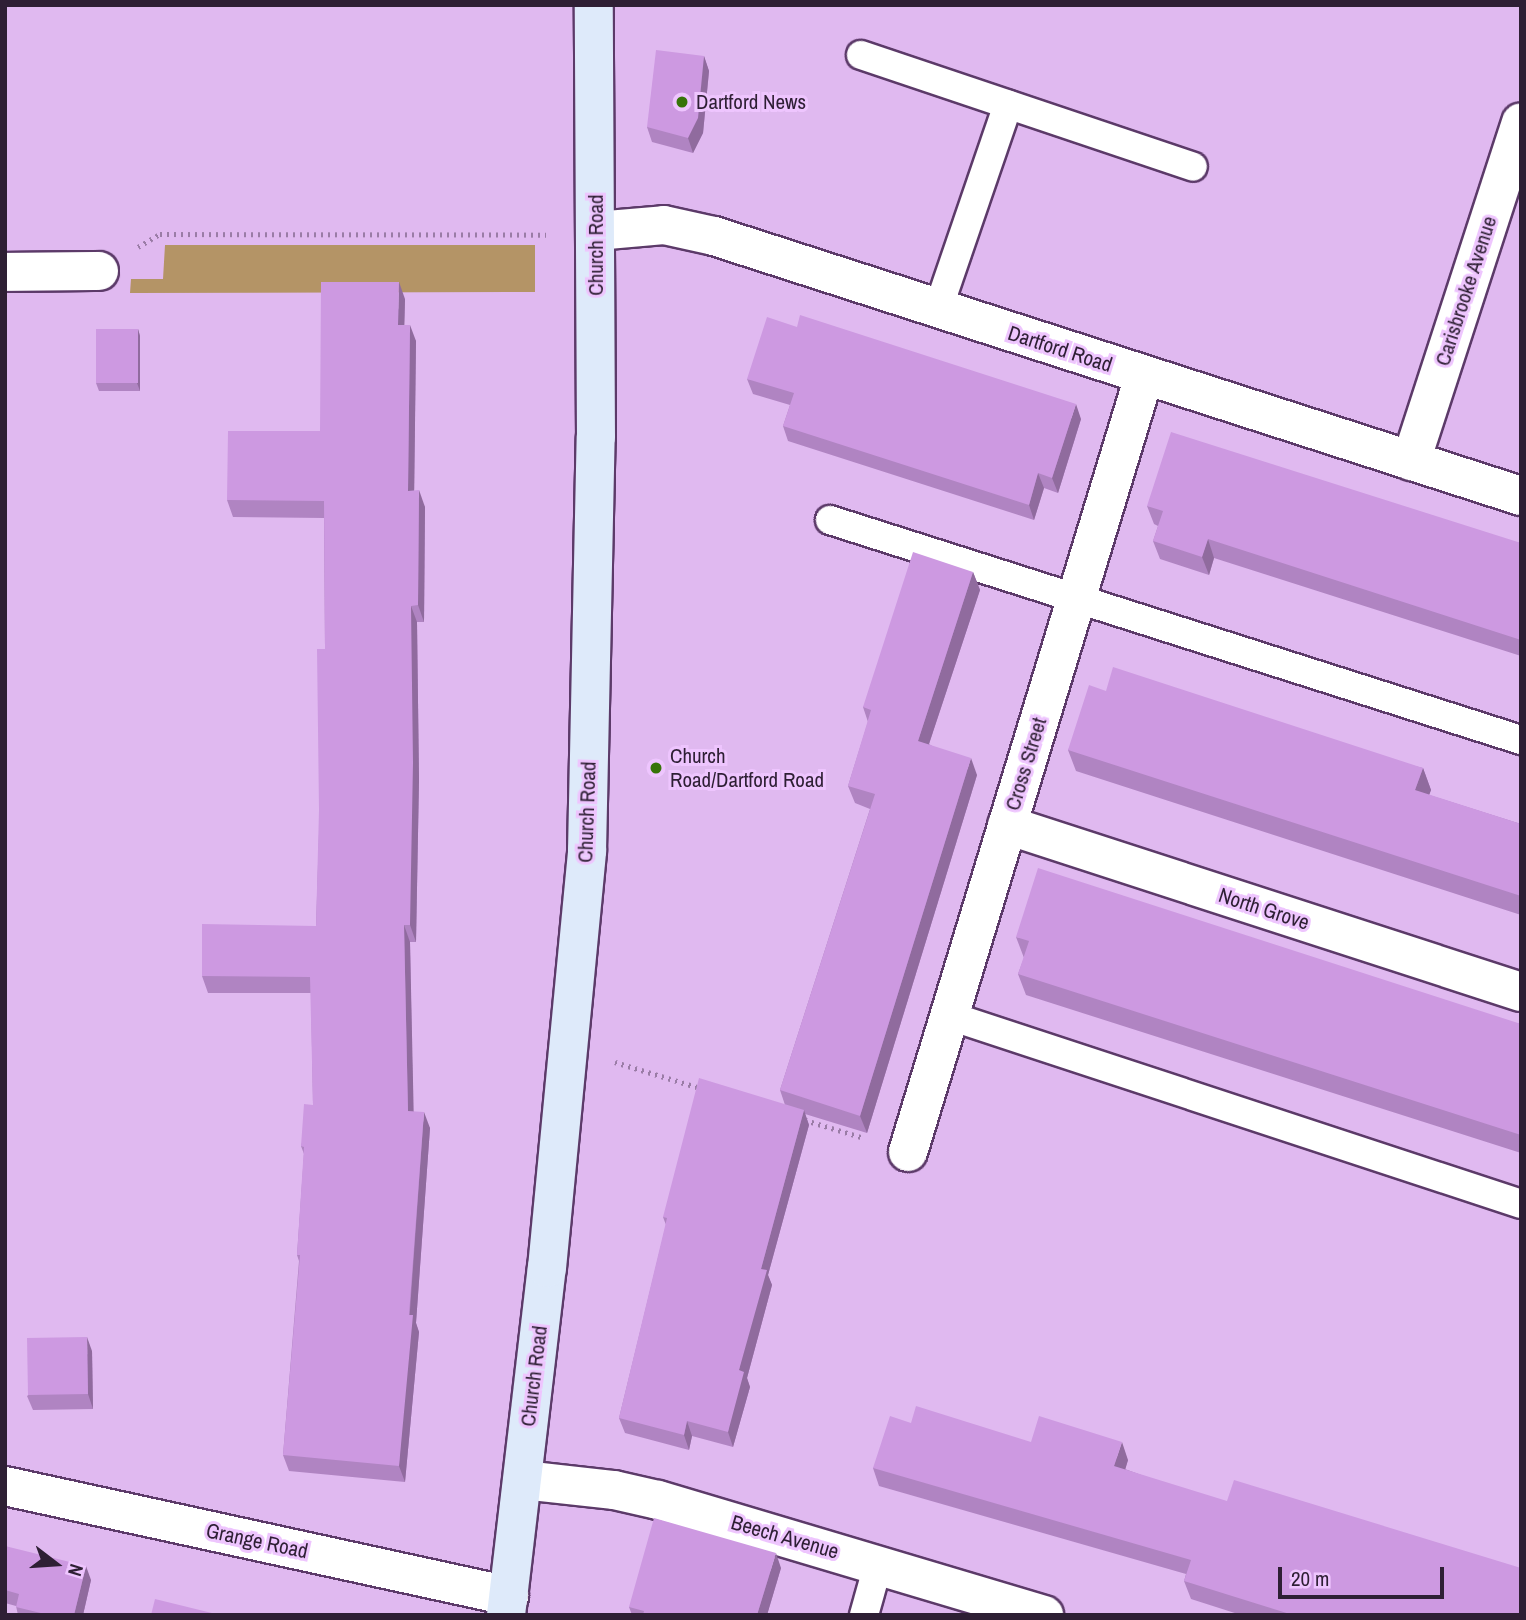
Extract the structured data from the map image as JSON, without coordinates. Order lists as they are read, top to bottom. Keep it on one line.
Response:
{"streets":{"main road":["Church Road"],"street":["Carisbrooke Avenue","Dartford Road","Cross Street","North Grove","Beech Avenue","Grange Road"]},"crossings":[["Church Road","Dartford Road"],["Church Road","Beech Avenue"],["Church Road","Grange Road"],["Carisbrooke Avenue","Dartford Road"],["Dartford Road","Cross Street"],["Cross Street","North Grove"]],"places":["Dartford News","Church Road/Dartford Road"],"scale_bar":"20 m","north":"right"}
